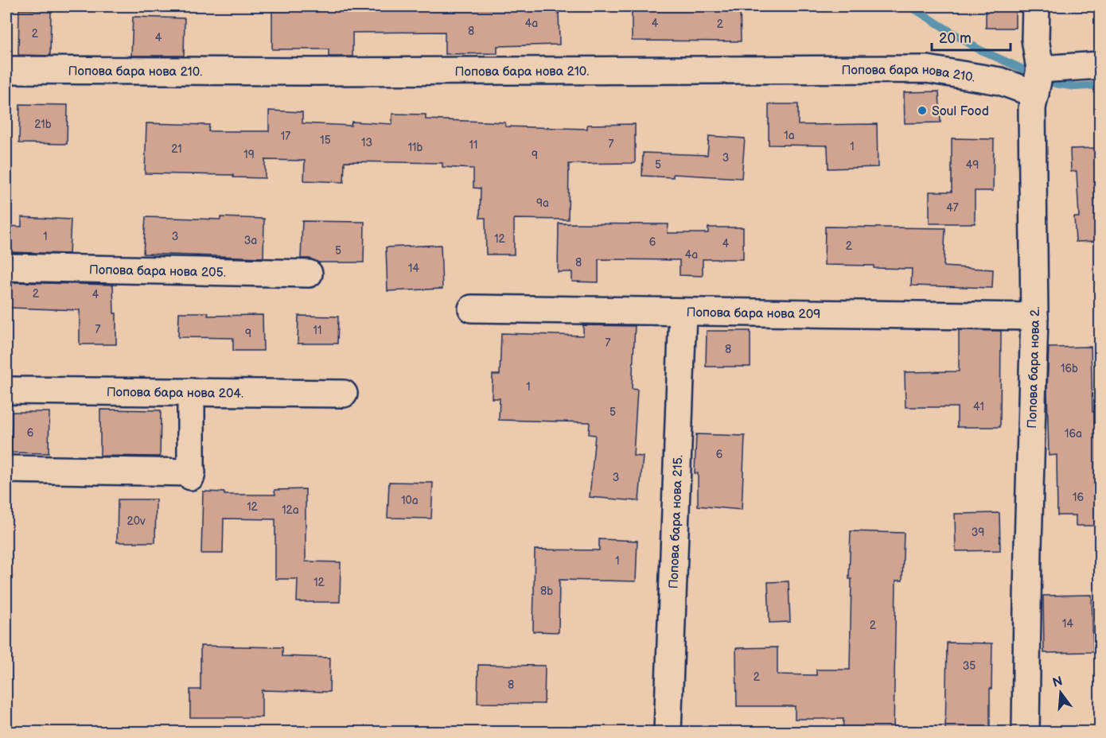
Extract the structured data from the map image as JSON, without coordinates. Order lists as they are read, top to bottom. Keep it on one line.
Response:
{"streets":{"street":["Попова бара нова 210.","Попова бара нова 205.","Попова бара нова 209","Попова бара нова 2.","Попова бара нова 204.","Попова бара нова 215."]},"crossings":[["Попова бара нова 210.","Попова бара нова 2."],["Попова бара нова 209","Попова бара нова 2."],["Попова бара нова 209","Попова бара нова 215."]],"places":["Soul Food"],"house_numbers":["4a","4","2","8","2","4","21b","1a","17","15","13","7","11","1","11b","21","19","9","3","5","49","9a","47","1","3","12","3a","6","4","2","5","4a","8","14","2","4","7","11","9","7","8","16b","1","41","5","6","16a","6","3","16","10a","12","12a","20v","39","1","12","8b","14","2","35","2","8"],"scale_bar":"20 m","north":"top"}
